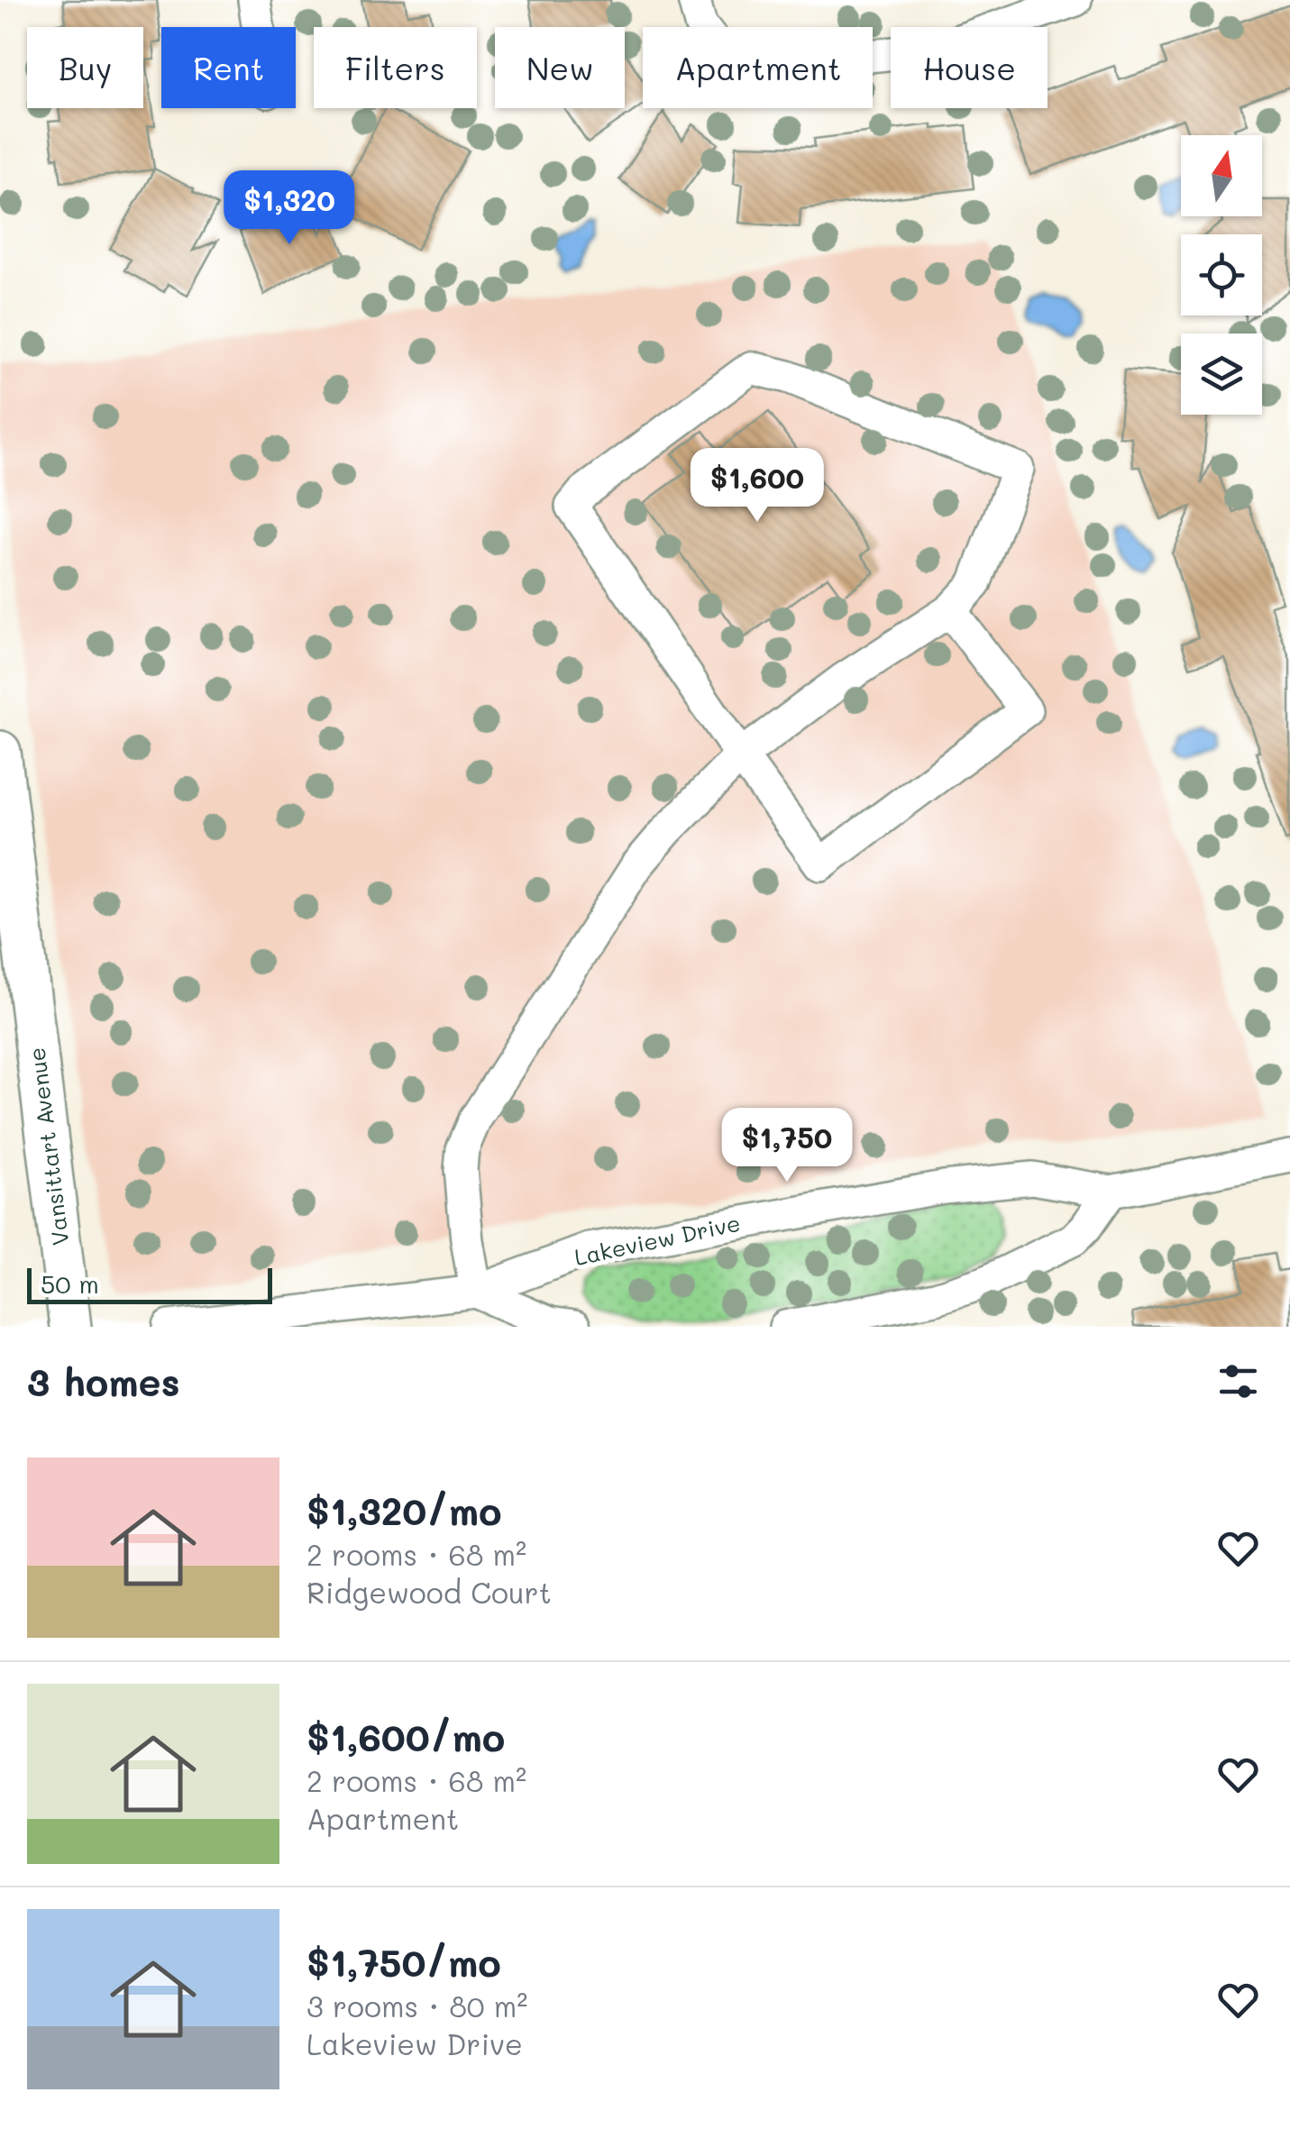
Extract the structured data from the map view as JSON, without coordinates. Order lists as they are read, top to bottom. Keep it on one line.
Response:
{"streets":{"main road":["Vansittart Avenue"],"street":["Lakeview Drive"]},"scale_bar":"50 m","north":"top","page":{"chip":["Buy","Rent","Filters","New","Apartment","House"],"price":["$1,320","$1,600","$1,750"],"scale":"50 m","heading":"3 homes","list":[{"name":"$1,320/mo","note":"2 rooms · 68 m² · Ridgewood Court"},{"name":"$1,600/mo","note":"2 rooms · 68 m² · Apartment"},{"name":"$1,750/mo","note":"3 rooms · 80 m² · Lakeview Drive"}]}}
